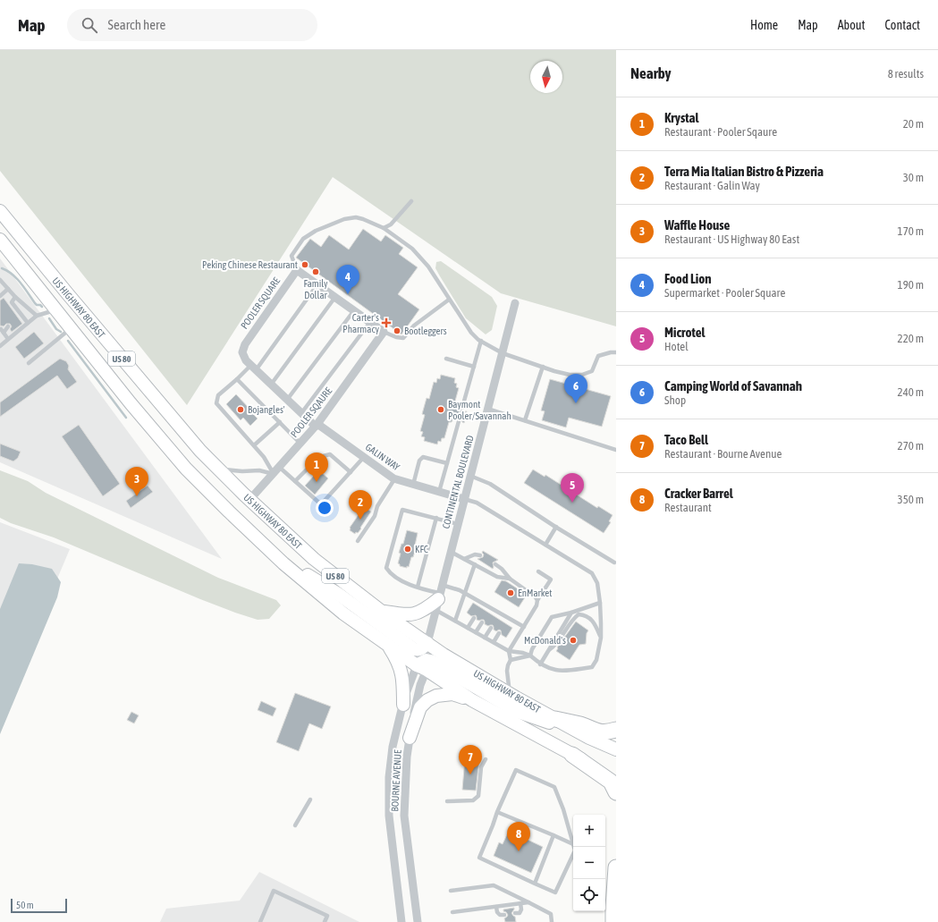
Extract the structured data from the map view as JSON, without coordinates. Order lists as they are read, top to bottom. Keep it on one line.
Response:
{"streets":{"main road":["US HIGHWAY 80 EAST","US 80"],"street":["POOLER SQUARE","POOLER SQAURE","GALIN WAY","CONTINENTAL BOULEVARD","BOURNE AVENUE"]},"crossings":[["POOLER SQUARE","POOLER SQAURE"],["POOLER SQUARE","GALIN WAY"],["US HIGHWAY 80 EAST","POOLER SQAURE"],["US HIGHWAY 80 EAST","CONTINENTAL BOULEVARD"],["US HIGHWAY 80 EAST","BOURNE AVENUE"],["POOLER SQAURE","GALIN WAY"],["GALIN WAY","CONTINENTAL BOULEVARD"],["CONTINENTAL BOULEVARD","BOURNE AVENUE"]],"places":{"other":["Peking Chinese Restaurant","Family Dollar","Bootleggers","Bojangles'","Baymont Pooler/Savannah","KFC","EnMarket","McDonald's"],"health":["Carter's Pharmacy"]},"scale_bar":"50 m","north":"bottom","page":{"header":"Map","search":"Search here","nav":["Home","Map","About","Contact"],"heading":["Nearby","8 results"],"list":[{"mark":"1","name":"Krystal","note":"Restaurant · Pooler Sqaure","value":"20 m"},{"mark":"2","name":"Terra Mia Italian Bistro & Pizzeria","note":"Restaurant · Galin Way","value":"30 m"},{"mark":"3","name":"Waffle House","note":"Restaurant · US Highway 80 East","value":"170 m"},{"mark":"4","name":"Food Lion","note":"Supermarket · Pooler Square","value":"190 m"},{"mark":"5","name":"Microtel","note":"Hotel","value":"220 m"},{"mark":"6","name":"Camping World of Savannah","note":"Shop","value":"240 m"},{"mark":"7","name":"Taco Bell","note":"Restaurant · Bourne Avenue","value":"270 m"},{"mark":"8","name":"Cracker Barrel","note":"Restaurant","value":"350 m"}],"pins":["4","6","1","3","5","2","7","8"],"map_buttons":["+","−"],"scale":"50 m"}}
